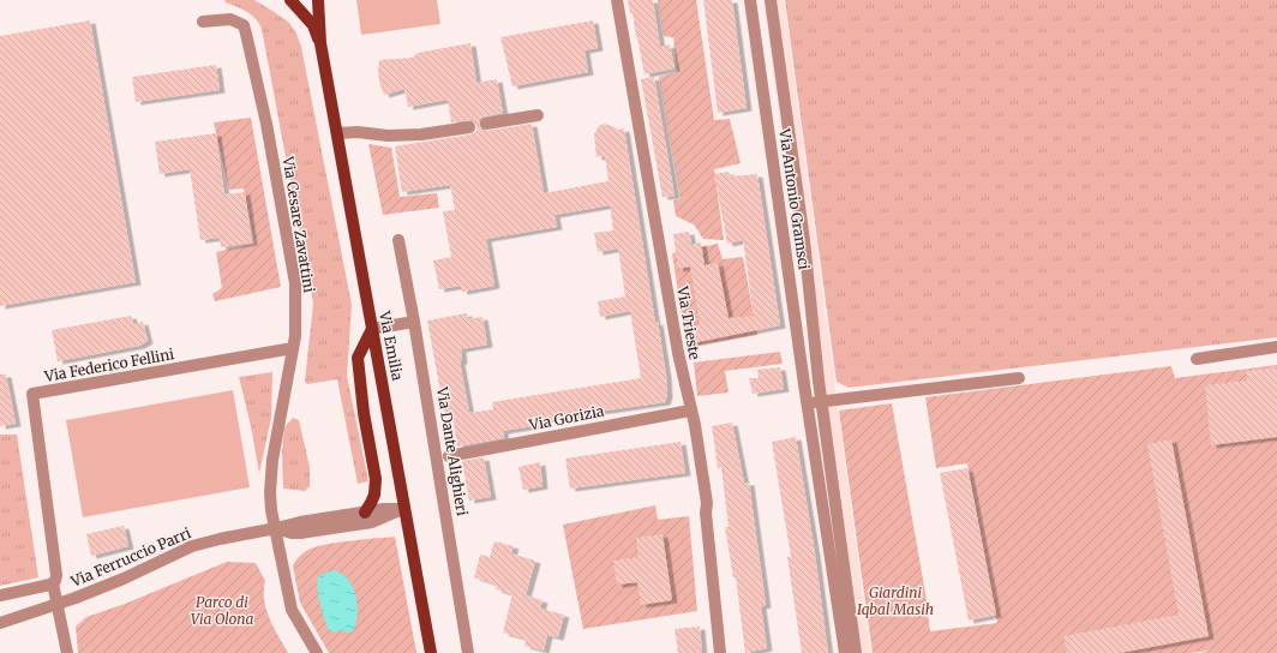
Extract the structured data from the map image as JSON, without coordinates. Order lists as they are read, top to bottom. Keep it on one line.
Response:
{"streets":{"main road":["Via Emilia"],"street":["Via Antonio Gramsci","Via Cesare Zavattini","Via Trieste","Via Federico Fellini","Via Gorizia","Via Dante Alighieri","Via Ferruccio Parri"]},"crossings":[["Via Cesare Zavattini","Via Federico Fellini"],["Via Cesare Zavattini","Via Ferruccio Parri"],["Via Trieste","Via Gorizia"],["Via Emilia","Via Ferruccio Parri"]],"parks":["Giardini Iqbal Masih","Parco di Via Olona"]}
